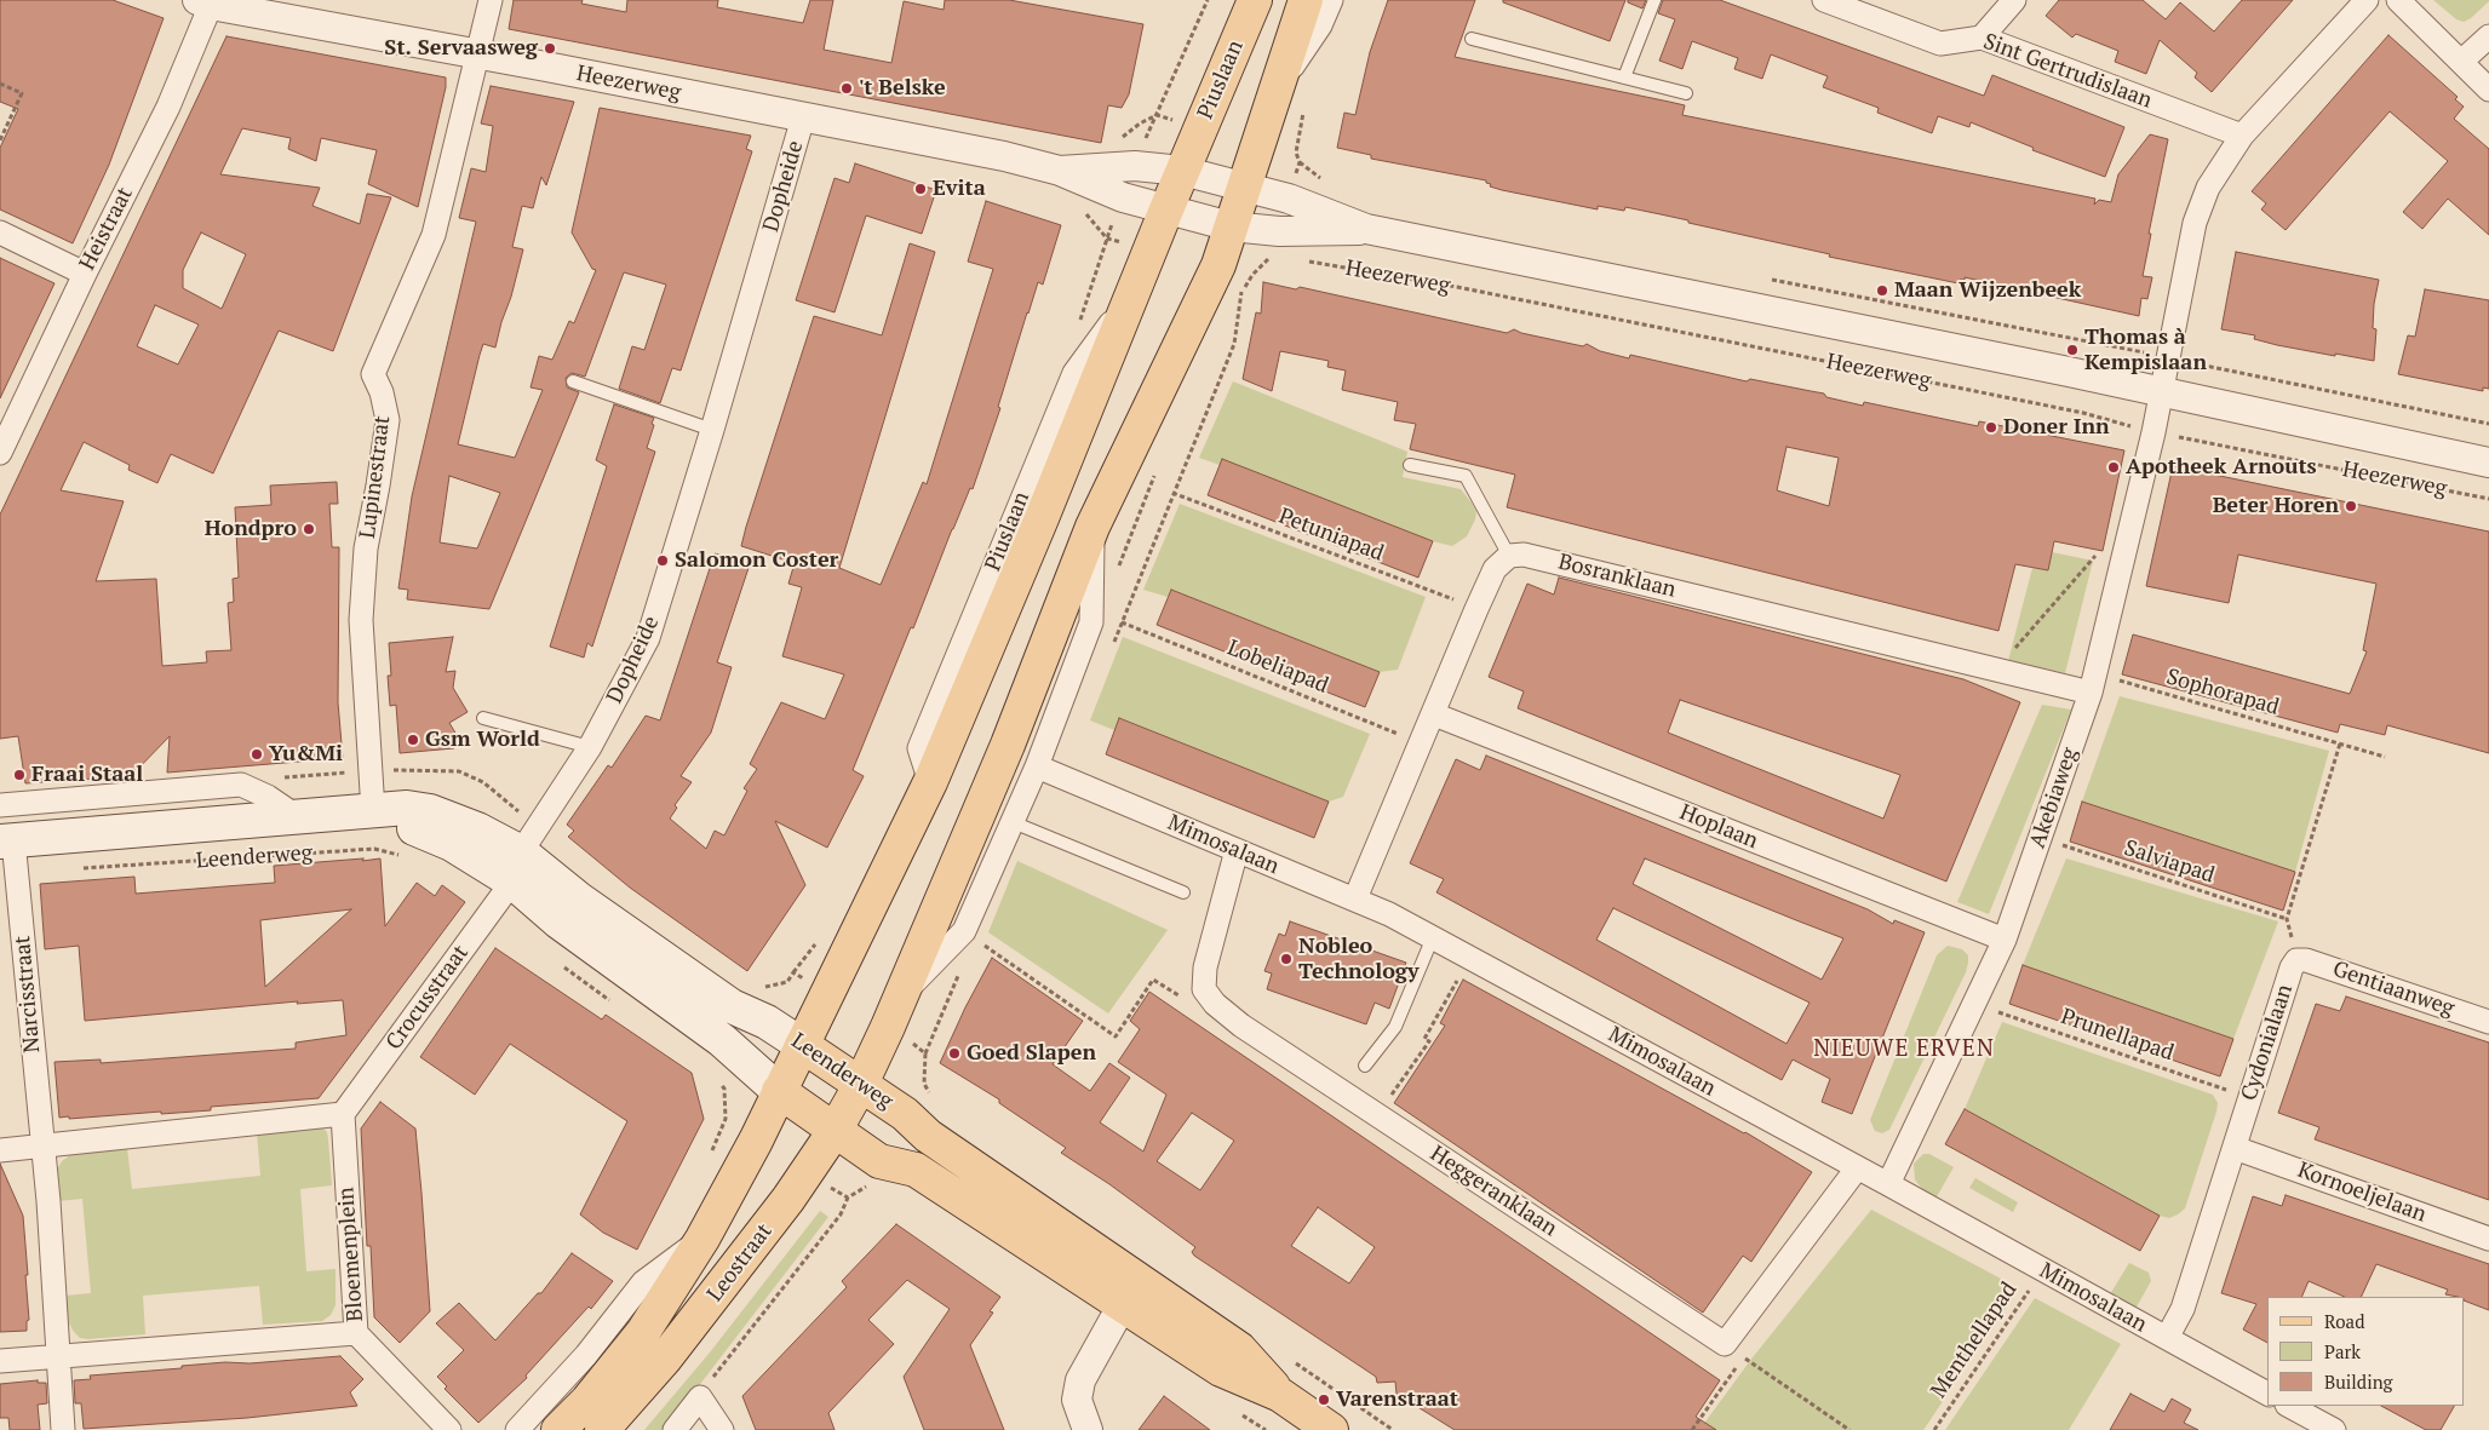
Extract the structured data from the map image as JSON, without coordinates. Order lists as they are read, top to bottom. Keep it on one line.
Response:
{"streets":{"main road":["Piuslaan","Leenderweg","Leostraat"],"street":["Sint Gertrudislaan","Heezerweg","Dopheide","Heistraat","Lupinestraat","Bosranklaan","Akebiaweg","Hoplaan","Mimosalaan","Gentiaanweg","Narcisstraat","Crocusstraat","Cydonialaan","Heggeranklaan","Kornoeljelaan","Bloemenplein"],"path":["Petuniapad","Lobeliapad","Sophorapad","Salviapad","Prunellapad","Menthellapad"]},"crossings":[["Piuslaan","Heezerweg"],["Piuslaan","Leenderweg"],["Piuslaan","Leostraat"],["Heezerweg","Dopheide"],["Heezerweg","Heistraat"],["Heezerweg","Lupinestraat"],["Heezerweg","Akebiaweg"],["Dopheide","Leenderweg"],["Dopheide","Crocusstraat"],["Lupinestraat","Leenderweg"],["Bosranklaan","Sophorapad"],["Bosranklaan","Akebiaweg"],["Sophorapad","Akebiaweg"],["Akebiaweg","Hoplaan"],["Akebiaweg","Mimosalaan"],["Akebiaweg","Salviapad"],["Akebiaweg","Prunellapad"],["Mimosalaan","Cydonialaan"],["Mimosalaan","Menthellapad"],["Leenderweg","Narcisstraat"],["Leenderweg","Crocusstraat"],["Leenderweg","Leostraat"],["Salviapad","Cydonialaan"],["Gentiaanweg","Cydonialaan"],["Crocusstraat","Bloemenplein"],["Prunellapad","Cydonialaan"],["Cydonialaan","Kornoeljelaan"]],"districts":["NIEUWE ERVEN"],"places":["St. Servaasweg","'t Belske","Evita","Maan Wijzenbeek","Thomas à Kempislaan","Doner Inn","Apotheek Arnouts","Beter Horen","Hondpro","Salomon Coster","Gsm World","Yu&Mi","Fraai Staal","Nobleo Technology","Goed Slapen","Varenstraat"],"legend":["Road","Park","Building"]}
